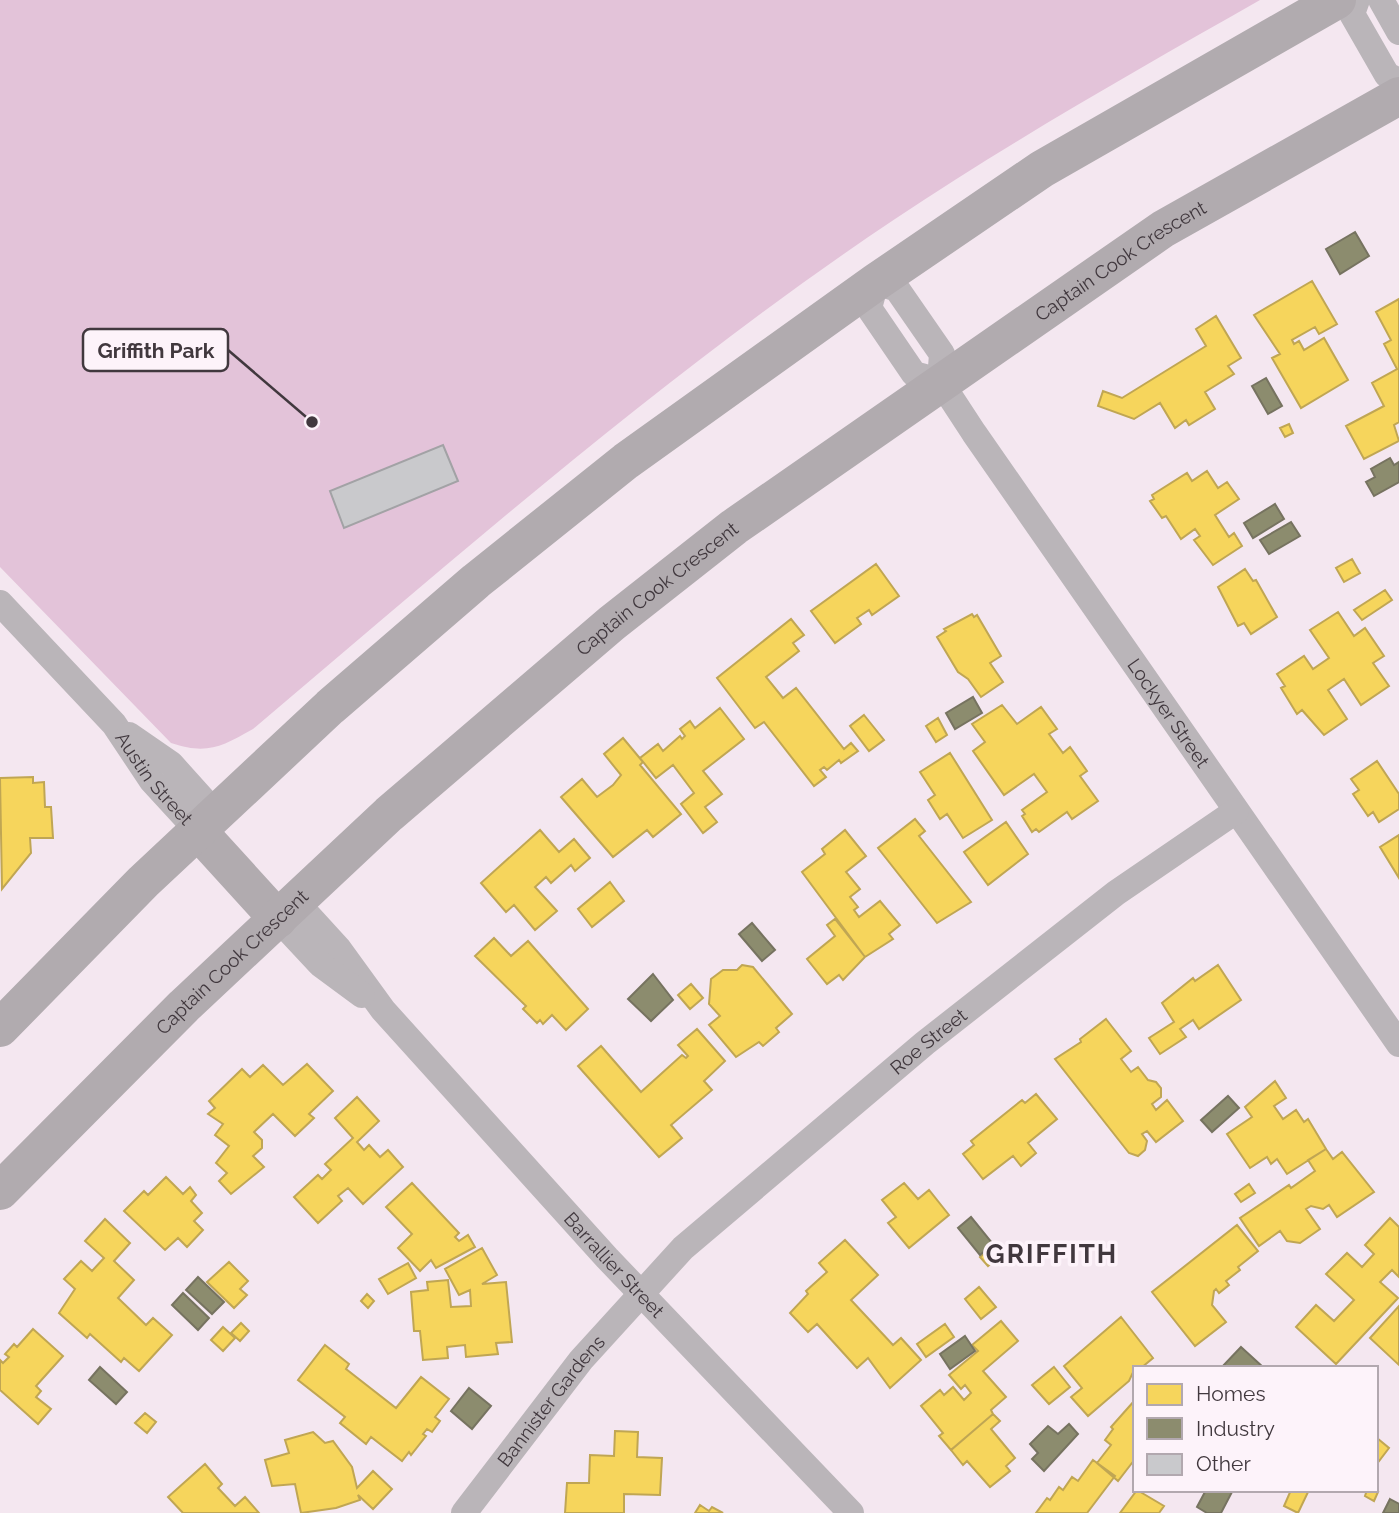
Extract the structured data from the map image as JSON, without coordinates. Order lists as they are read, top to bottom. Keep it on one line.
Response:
{"streets":{"main road":["Captain Cook Crescent"],"street":["Lockyer Street","Austin Street","Roe Street","Barrallier Street","Bannister Gardens"]},"crossings":[["Captain Cook Crescent","Lockyer Street"],["Captain Cook Crescent","Barrallier Street"],["Lockyer Street","Roe Street"],["Roe Street","Barrallier Street"],["Roe Street","Bannister Gardens"],["Barrallier Street","Bannister Gardens"]],"districts":["GRIFFITH"],"places":["Griffith Park"],"legend":["Homes","Industry","Other"]}
